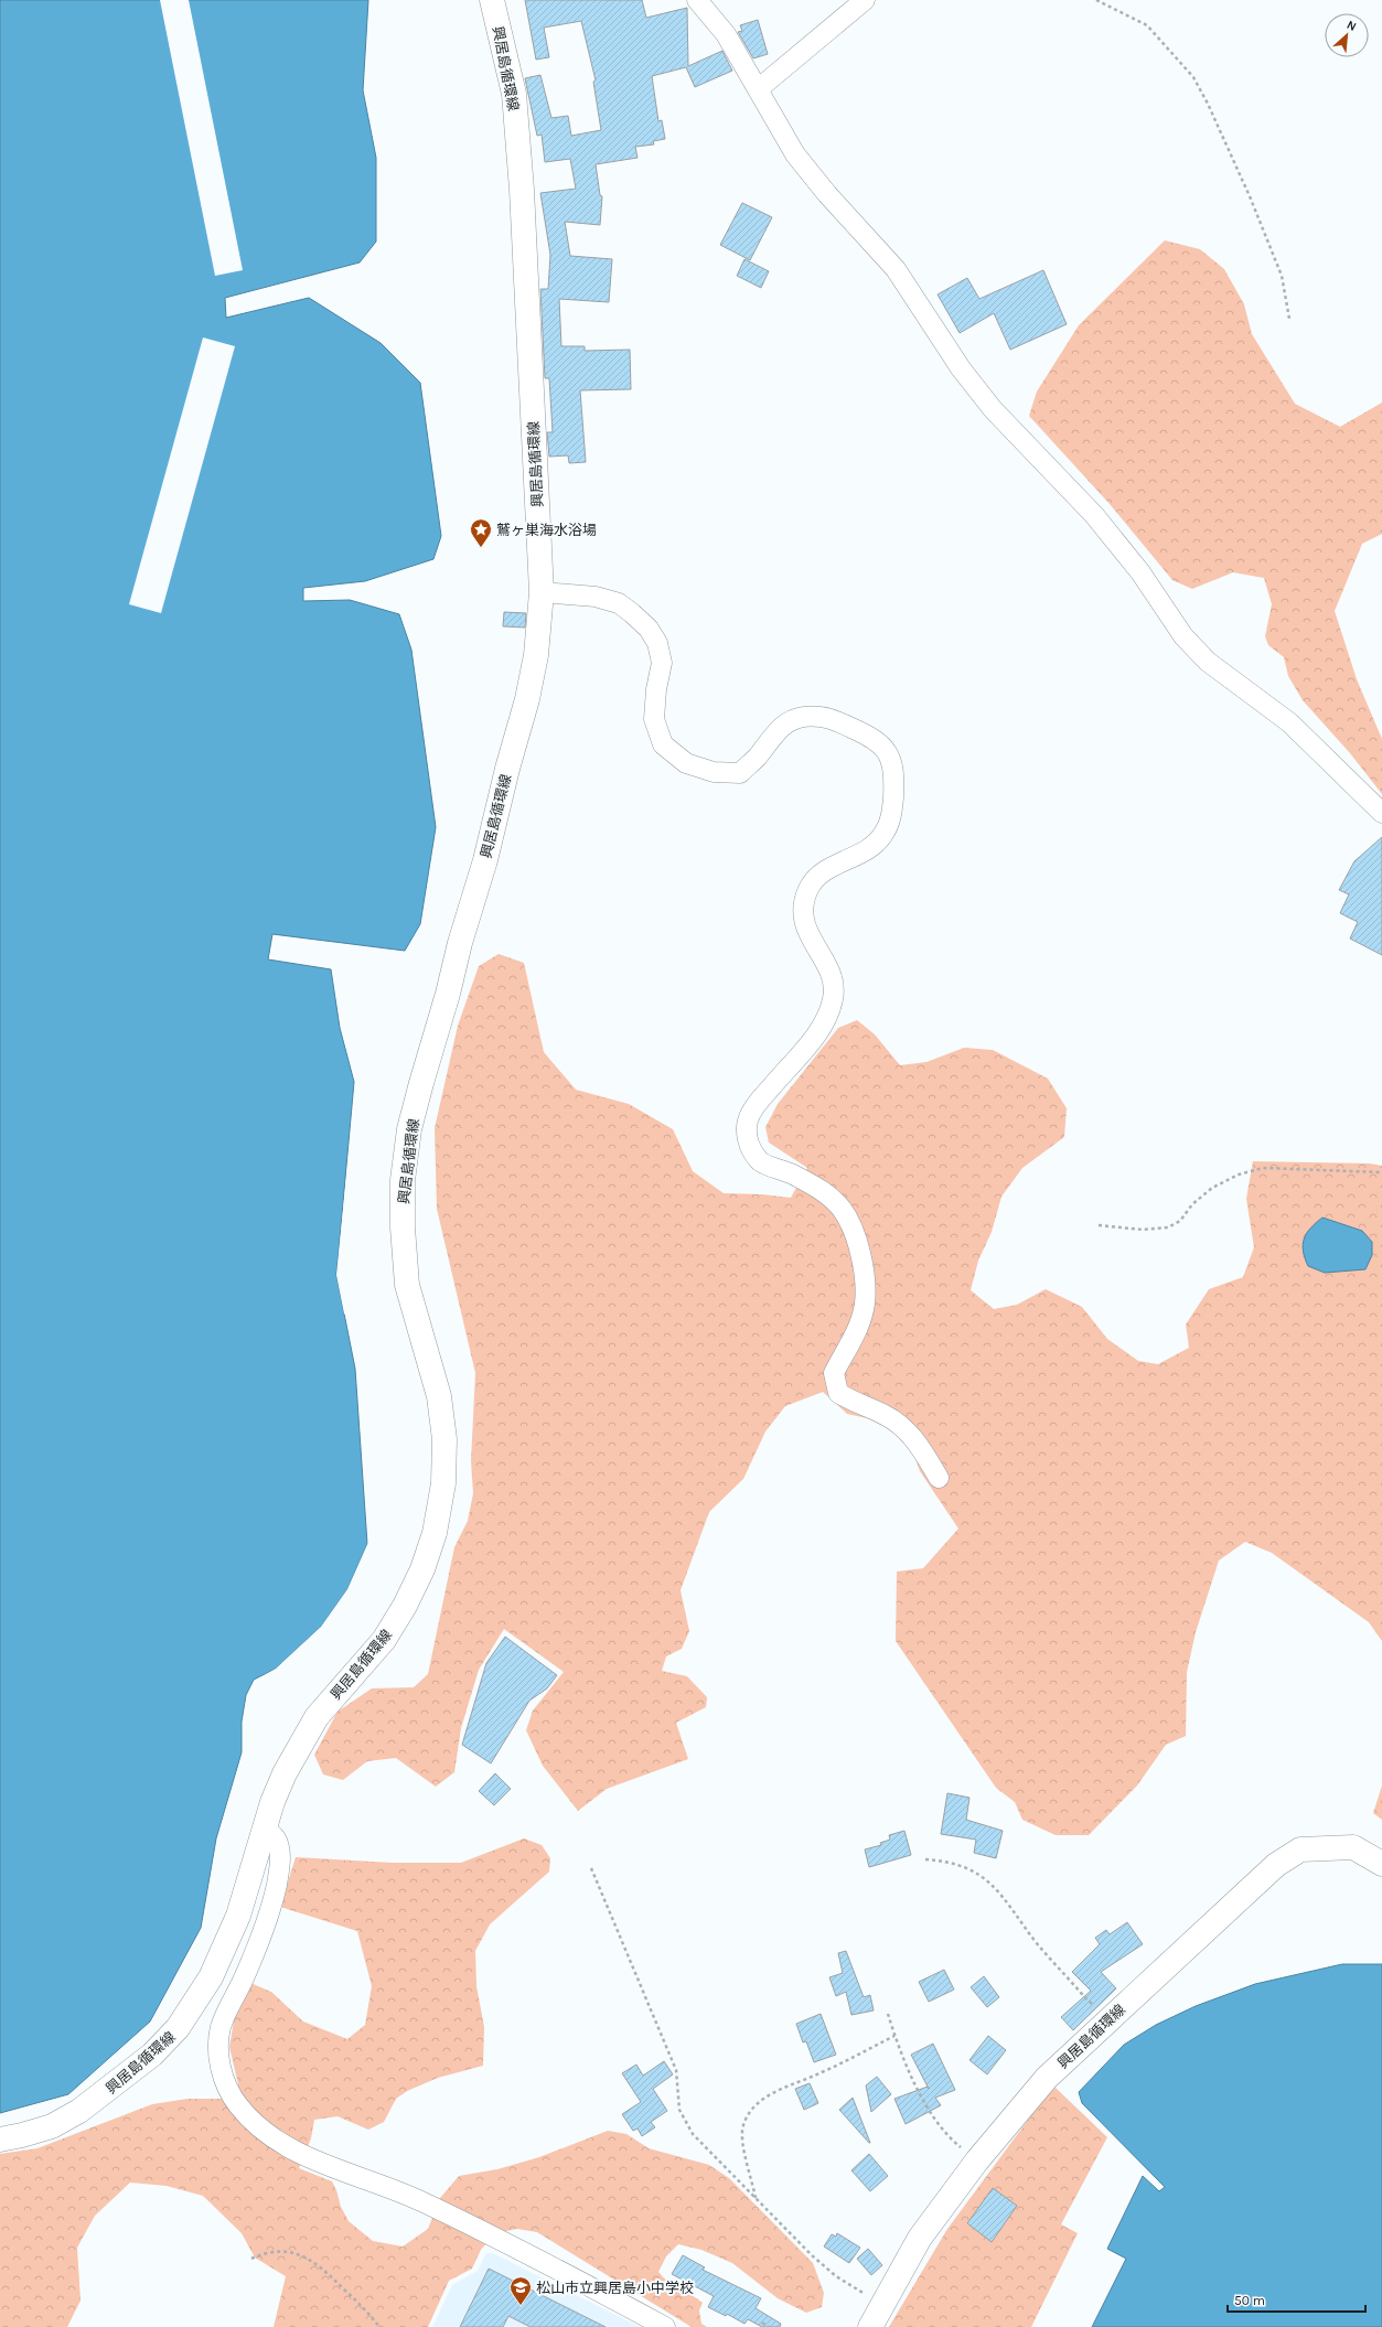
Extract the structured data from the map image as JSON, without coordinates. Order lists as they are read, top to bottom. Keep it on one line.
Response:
{"streets":{"main road":["興居島循環線"]},"places":{"place":["鷲ヶ巣海水浴場"],"school or university":["松山市立興居島小中学校"]},"scale_bar":"50 m","north":"top right"}
